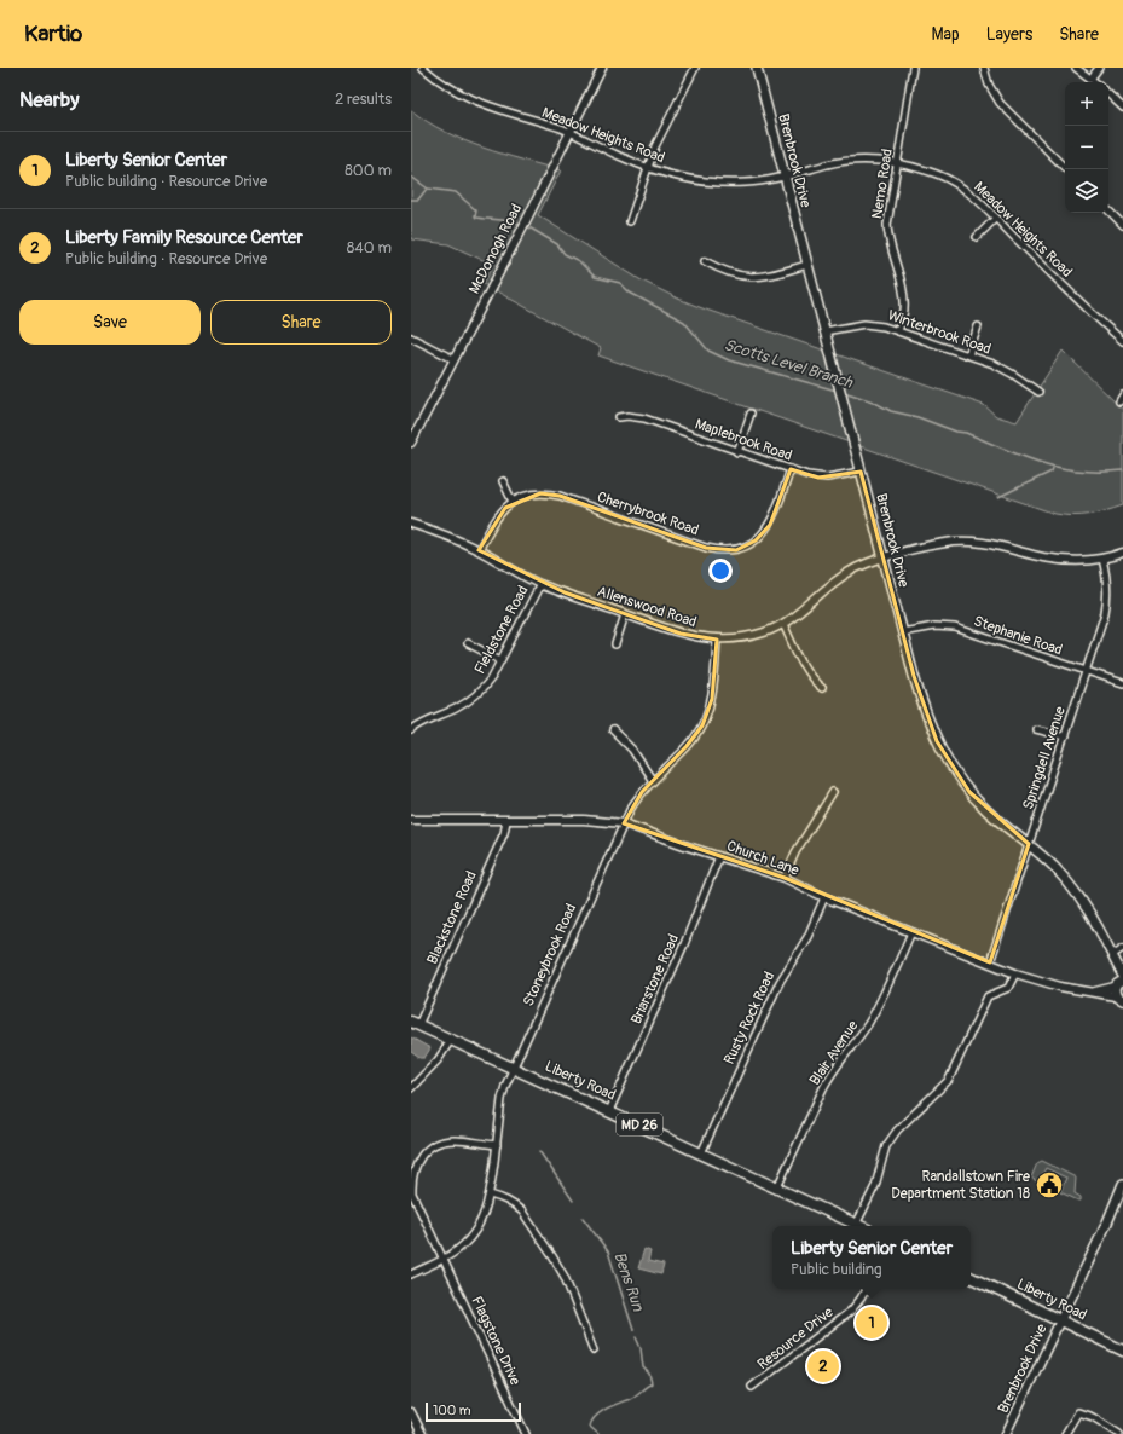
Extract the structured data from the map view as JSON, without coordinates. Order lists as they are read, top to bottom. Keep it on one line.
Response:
{"streets":{"main road":["Brenbrook Drive","Liberty Road","MD 26"],"street":["Meadow Heights Road","Nemo Road","McDonogh Road","Winterbrook Road","Maplebrook Road","Cherrybrook Road","Allenswood Road","Fieldstone Road","Stephanie Road","Springdell Avenue","Church Lane","Blackstone Road","Stoneybrook Road","Briarstone Road","Rusty Rock Road","Blair Avenue","Resource Drive","Flagstone Drive"]},"crossings":[["Meadow Heights Road","Brenbrook Drive"],["Meadow Heights Road","Nemo Road"],["Meadow Heights Road","McDonogh Road"],["Brenbrook Drive","Winterbrook Road"],["Brenbrook Drive","Maplebrook Road"],["Brenbrook Drive","Allenswood Road"],["Brenbrook Drive","Stephanie Road"],["Brenbrook Drive","Springdell Avenue"],["Brenbrook Drive","Church Lane"],["Brenbrook Drive","Liberty Road"],["Nemo Road","Winterbrook Road"],["Maplebrook Road","Cherrybrook Road"],["Cherrybrook Road","Allenswood Road"],["Allenswood Road","Fieldstone Road"],["Allenswood Road","Springdell Avenue"],["Allenswood Road","Stoneybrook Road"],["Stephanie Road","Springdell Avenue"],["Springdell Avenue","Church Lane"],["Church Lane","Blackstone Road"],["Church Lane","Stoneybrook Road"],["Church Lane","Briarstone Road"],["Church Lane","Rusty Rock Road"],["Church Lane","Blair Avenue"],["Blackstone Road","Liberty Road"],["Stoneybrook Road","Liberty Road"],["Stoneybrook Road","Flagstone Drive"],["Briarstone Road","Liberty Road"],["Rusty Rock Road","Liberty Road"],["Blair Avenue","Liberty Road"]],"water":["Scotts Level Branch","Bens Run"],"places":{"public building":["Randallstown Fire Department Station 18"]},"scale_bar":"100 m","page":{"header":"Kartio","nav":["Map","Layers","Share"],"heading":["Nearby","2 results"],"map_buttons":["+","−"],"list":[{"mark":"1","name":"Liberty Senior Center","note":"Public building · Resource Drive","value":"800 m"},{"mark":"2","name":"Liberty Family Resource Center","note":"Public building · Resource Drive","value":"840 m"}],"buttons":["Save","Share"],"popup":["Liberty Senior Center","Public building"],"pins":["1","2"],"scale":"100 m"}}
